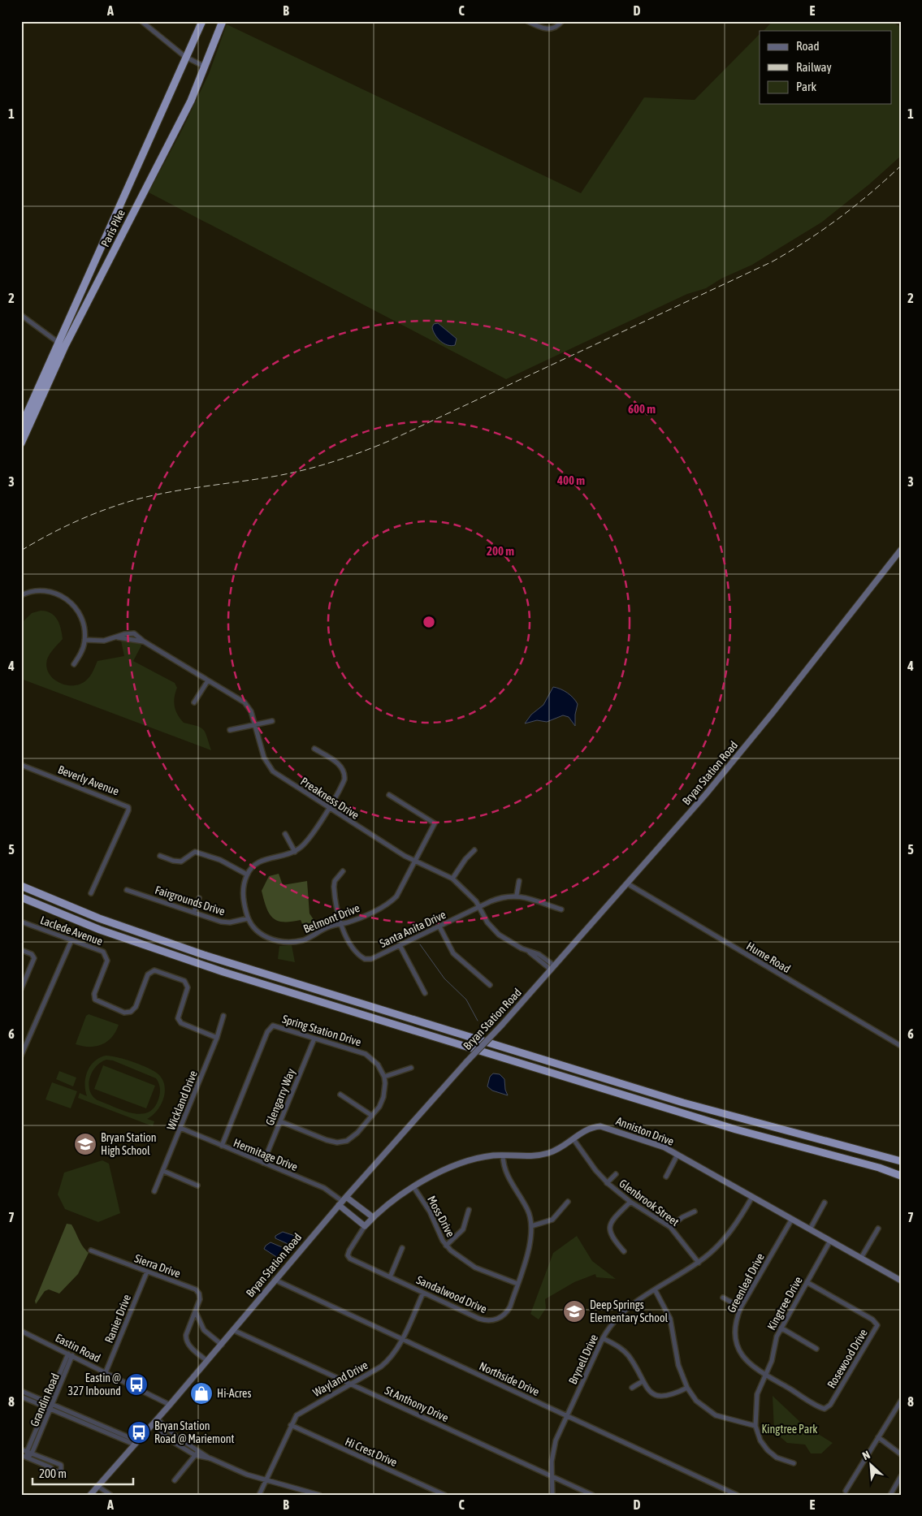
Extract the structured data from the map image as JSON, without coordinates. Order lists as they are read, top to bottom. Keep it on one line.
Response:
{"streets":{"highway":["Paris Pike"],"main road":["Bryan Station Road","Anniston Drive"],"street":["Beverly Avenue","Preakness Drive","Fairgrounds Drive","Belmont Drive","Santa Anita Drive","Laclede Avenue","Hume Road","Spring Station Drive","Glengarry Way","Wickland Drive","Hermitage Drive","Glenbrook Street","Moss Drive","Sierra Drive","Greenleaf Drive","Sandalwood Drive","Kingtree Drive","Ranier Drive","Eastin Road","Rosewood Drive","Brynell Drive","Wayland Drive","Northside Drive","Grandin Road","St Anthony Drive","Hi Crest Drive"]},"crossings":[["Bryan Station Road","Preakness Drive"],["Bryan Station Road","Hume Road"],["Bryan Station Road","Hermitage Drive"],["Bryan Station Road","Sierra Drive"],["Bryan Station Road","Eastin Road"],["Bryan Station Road","Northside Drive"],["Bryan Station Road","St Anthony Drive"],["Preakness Drive","Belmont Drive"],["Preakness Drive","Santa Anita Drive"],["Fairgrounds Drive","Belmont Drive"],["Belmont Drive","Santa Anita Drive"],["Laclede Avenue","Wickland Drive"],["Spring Station Drive","Glengarry Way"],["Spring Station Drive","Hermitage Drive"],["Glengarry Way","Hermitage Drive"],["Wickland Drive","Hermitage Drive"],["Anniston Drive","Glenbrook Street"],["Anniston Drive","Moss Drive"],["Anniston Drive","Greenleaf Drive"],["Anniston Drive","Sandalwood Drive"],["Anniston Drive","Kingtree Drive"],["Anniston Drive","Brynell Drive"],["Glenbrook Street","Brynell Drive"],["Moss Drive","Sandalwood Drive"],["Sierra Drive","Ranier Drive"],["Greenleaf Drive","Kingtree Drive"],["Greenleaf Drive","Rosewood Drive"],["Sandalwood Drive","Wayland Drive"],["Kingtree Drive","Rosewood Drive"],["Ranier Drive","Eastin Road"],["Eastin Road","Grandin Road"],["Brynell Drive","Northside Drive"],["Brynell Drive","St Anthony Drive"],["Wayland Drive","Northside Drive"],["Wayland Drive","St Anthony Drive"],["Wayland Drive","Hi Crest Drive"]],"parks":["Kingtree Park"],"places":{"school or university":["Bryan Station High School","Deep Springs Elementary School"],"bus stop":["Eastin @ 327 Inbound","Bryan Station Road @ Mariemont"],"shop":["Hi-Acres"]},"legend":["Road","Railway","Park"],"scale_bar":"200 m","north":"top left","grid":{"columns":["A","B","C","D","E"],"rows":["1","2","3","4","5","6","7","8"]},"rings":["600 m","400 m","200 m"]}
